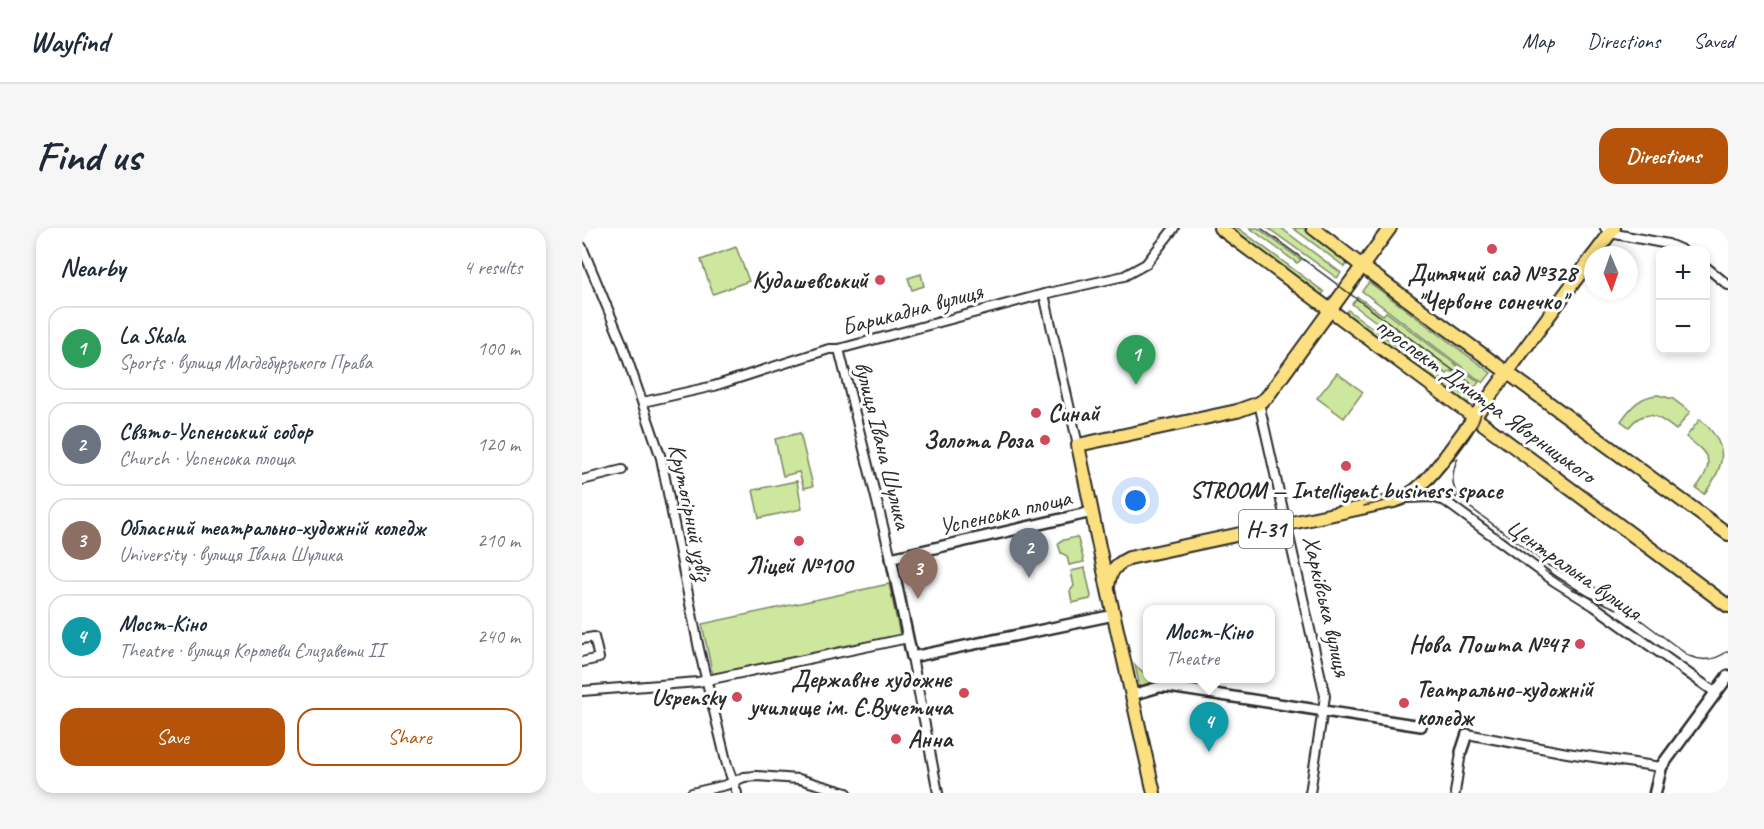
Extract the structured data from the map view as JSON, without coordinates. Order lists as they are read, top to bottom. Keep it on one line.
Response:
{"streets":{"main road":["проспект Дмитра Яворницького","Н-31"],"street":["Барикадна вулиця","вулиця Івана Шулика","Крутогірний узвіз","Успенська площа","Центральна вулиця","Харківська вулиця"]},"crossings":[["Барикадна вулиця","вулиця Івана Шулика"],["Барикадна вулиця","Крутогірний узвіз"],["проспект Дмитра Яворницького","Н-31"],["вулиця Івана Шулика","Успенська площа"],["Н-31","Центральна вулиця"],["Н-31","Харківська вулиця"]],"places":["Дитячий сад №328 \"Червоне сонечко\"","Кудашевський","Синай","Золота Роза","STROOM — Intelligent business space","Ліцей №100","Нова Пошта №47","Державне художнє училище ім. Є.Вучетича","Uspensky","Театрально-художній коледж","Анна"],"north":"bottom","page":{"header":"Wayfind","nav":["Map","Directions","Saved"],"buttons":["Directions",["Save","Share"]],"title":"Find us","heading":["Nearby","4 results"],"map_buttons":["+","−"],"list":[{"mark":"1","name":"La Skala","note":"Sports · вулиця Магдебурзького Права","value":"100 m"},{"mark":"2","name":"Свято-Успенський собор","note":"Church · Успенська площа","value":"120 m"},{"mark":"3","name":"Обласний театрально-художній коледж","note":"University · вулиця Івана Шулика","value":"210 m"},{"mark":"4","name":"Мост-Кіно","note":"Theatre · вулиця Королеви Єлизавети ІІ","value":"240 m"}],"pins":["1","2","3","4"],"popup":["Мост-Кіно","Theatre"]}}
